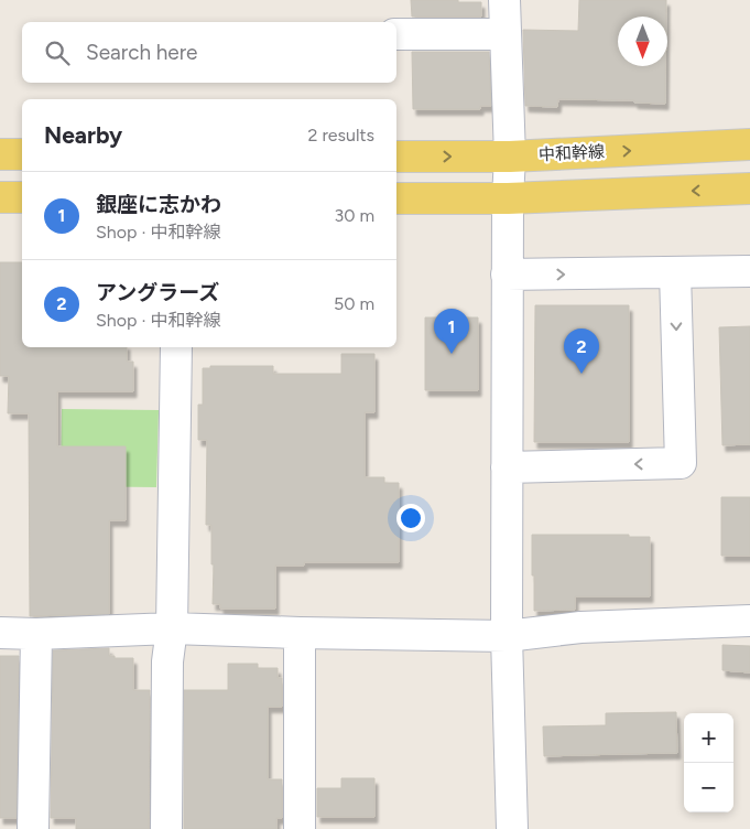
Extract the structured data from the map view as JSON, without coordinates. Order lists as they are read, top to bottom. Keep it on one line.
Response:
{"streets":{"main road":["中和幹線"]},"north":"bottom","page":{"search":"Search here","heading":["Nearby","2 results"],"list":[{"mark":"1","name":"銀座に志かわ","note":"Shop · 中和幹線","value":"30 m"},{"mark":"2","name":"アングラーズ","note":"Shop · 中和幹線","value":"50 m"}],"pins":["1","2"],"map_buttons":["+","−"]}}
